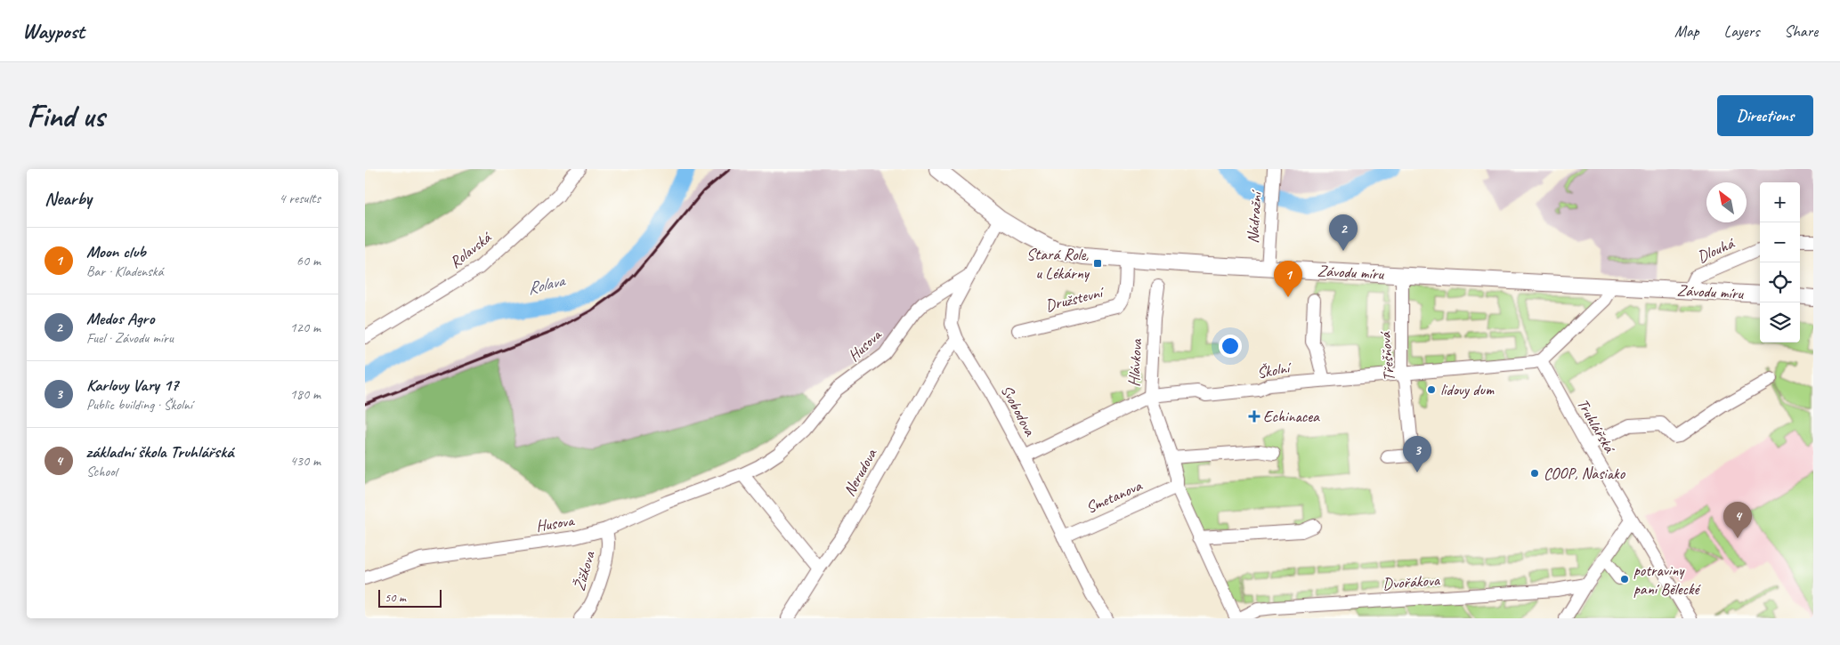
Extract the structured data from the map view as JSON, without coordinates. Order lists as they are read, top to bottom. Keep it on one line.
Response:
{"streets":{"main road":["Závodu míru"],"street":["Nádražní","Rolavská","Dlouhá","Družstevní","Husova","Třešňová","Hlávkova","Školní","Svobodova","Truhlářská","Nerudova","Smetanova","Žižkova","Dvořákova"]},"crossings":[["Nádražní","Závodu míru"],["Dlouhá","Závodu míru"],["Závodu míru","Družstevní"],["Závodu míru","Třešňová"],["Závodu míru","Svobodova"],["Husova","Svobodova"],["Husova","Žižkova"],["Třešňová","Školní"],["Hlávkova","Školní"],["Hlávkova","Smetanova"],["Školní","Svobodova"],["Školní","Truhlářská"],["Svobodova","Nerudova"],["Svobodova","Smetanova"]],"water":["Rolava"],"places":{"transit":["Stará Role, u Lékárny"],"other":["lidovy dum","COOP, Nasiako","potraviny paní Bělecké"],"health":["Echinacea"]},"scale_bar":"50 m","north":"top left","page":{"header":"Waypost","nav":["Map","Layers","Share"],"buttons":"Directions","title":"Find us","heading":["Nearby","4 results"],"map_buttons":["+","−"],"pins":["2","1","3","4"],"list":[{"mark":"1","name":"Moon club","note":"Bar · Kladenská","value":"60 m"},{"mark":"2","name":"Medos Agro","note":"Fuel · Závodu míru","value":"120 m"},{"mark":"3","name":"Karlovy Vary 17","note":"Public building · Školní","value":"180 m"},{"mark":"4","name":"základní škola Truhlářská","note":"School","value":"430 m"}],"scale":"50 m"}}
